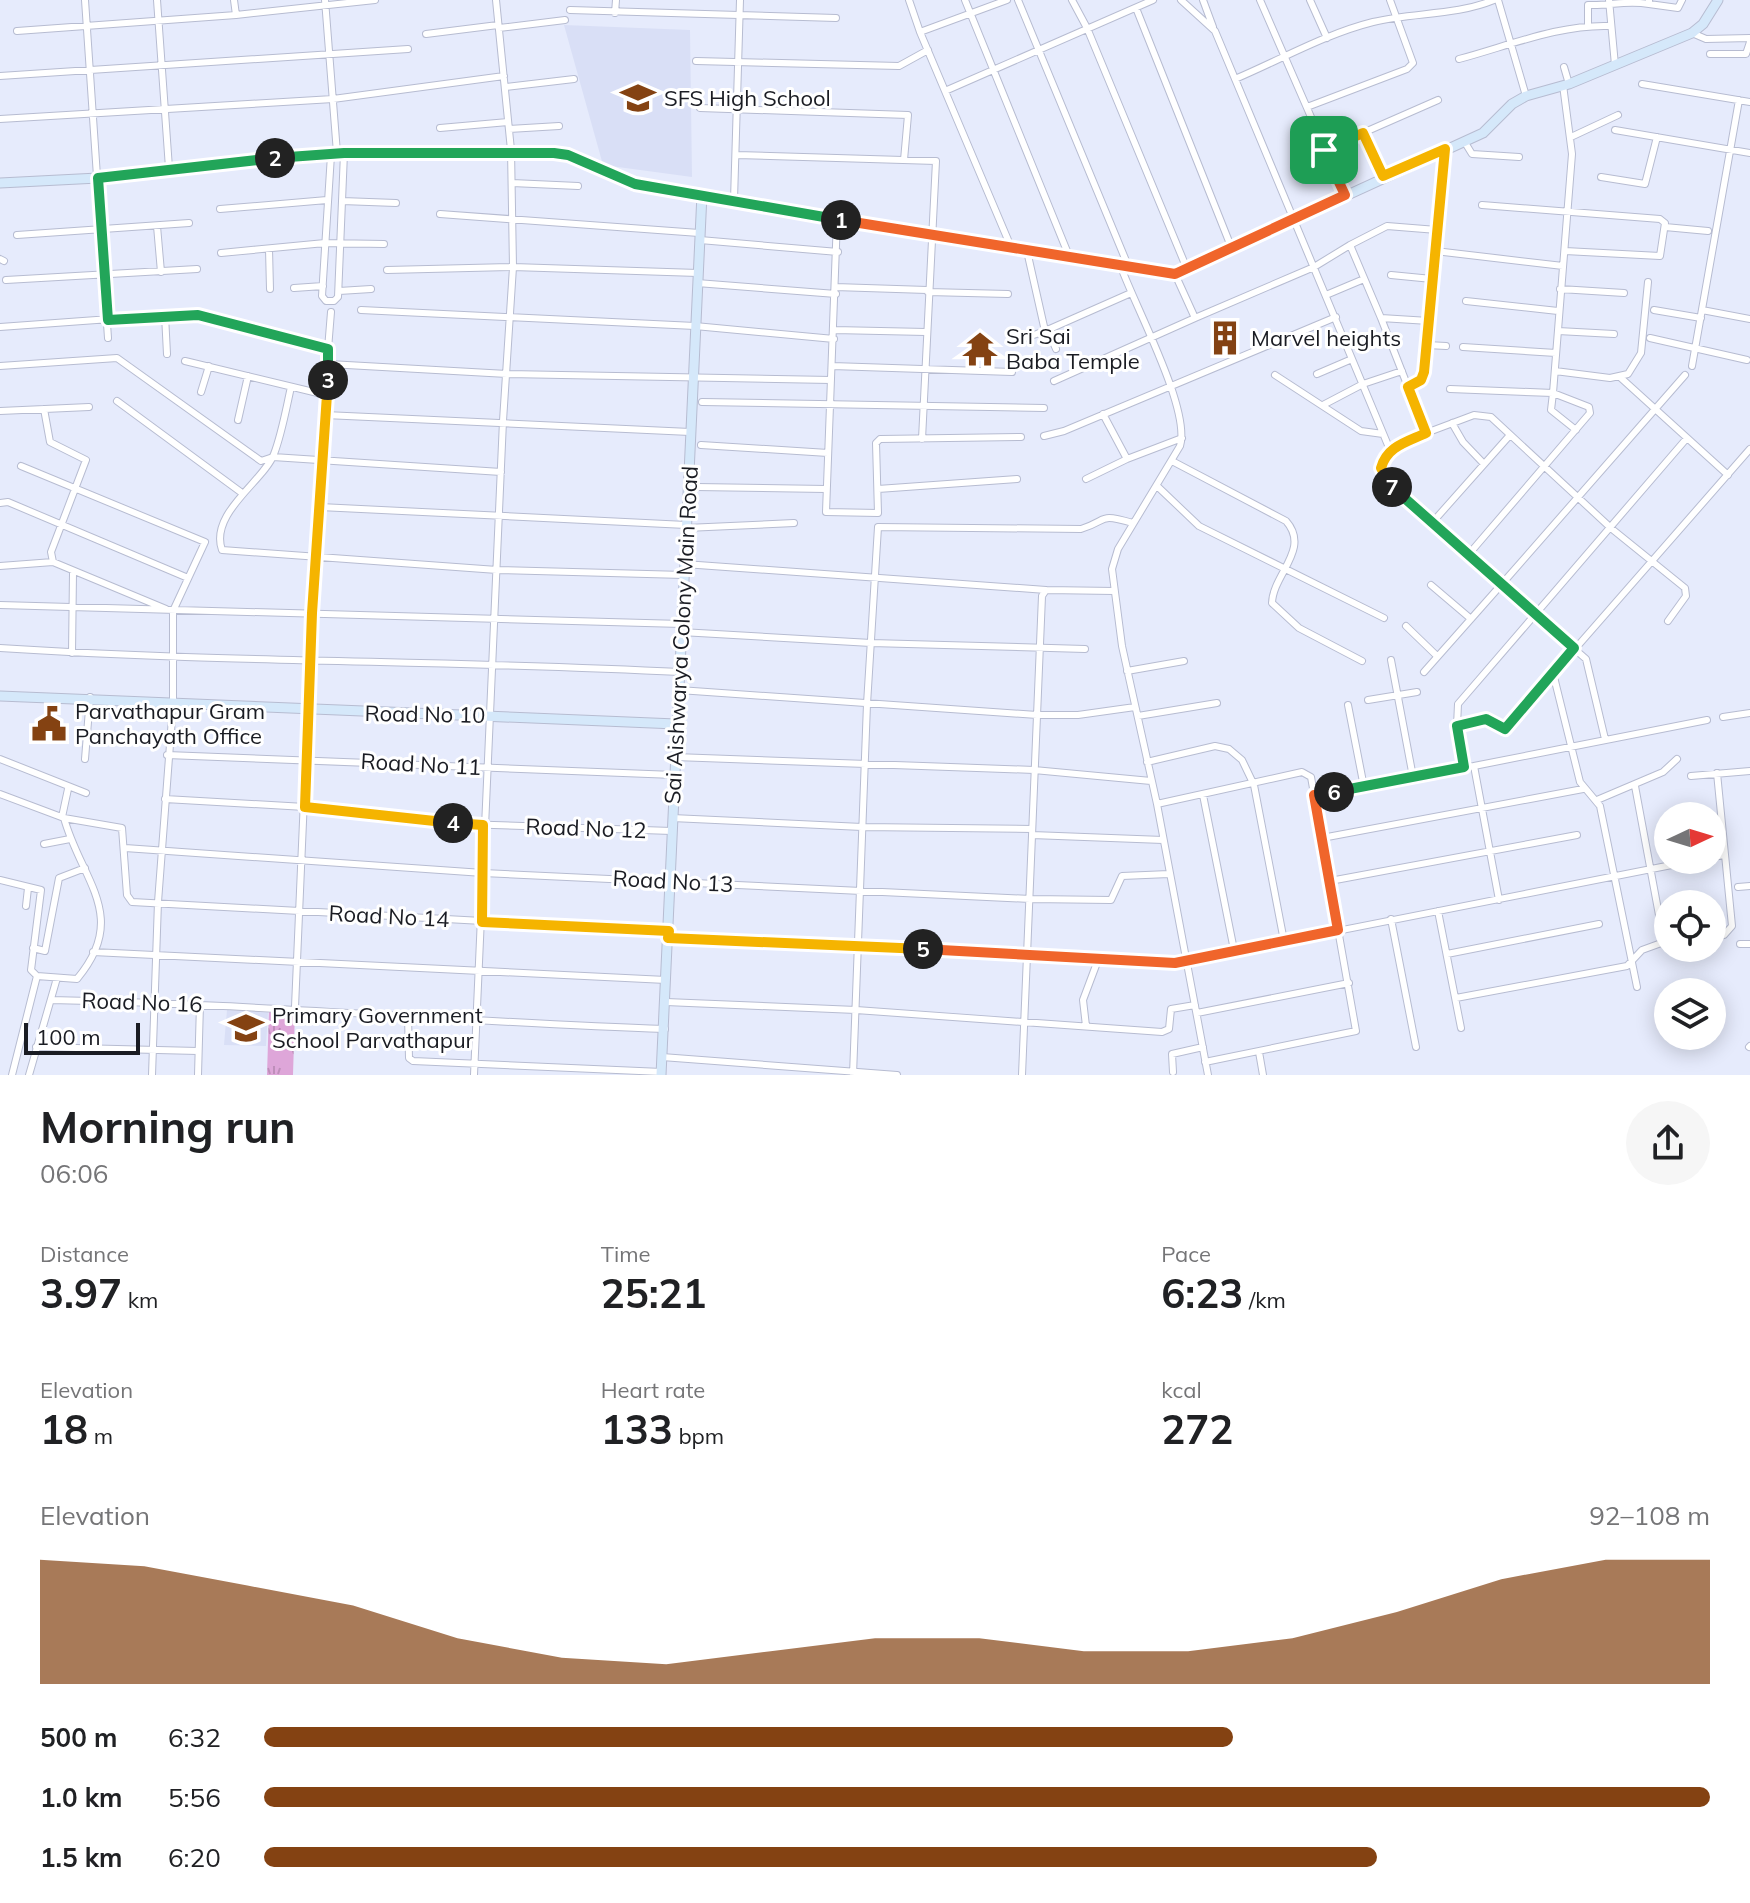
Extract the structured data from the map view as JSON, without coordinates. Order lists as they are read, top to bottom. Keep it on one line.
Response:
{"streets":{"street":["Sai Aishwarya Colony Main Road","Road No 10","Road No 11","Road No 12","Road No 13","Road No 14","Road No 16"]},"crossings":[["Sai Aishwarya Colony Main Road","Road No 10"],["Sai Aishwarya Colony Main Road","Road No 11"],["Sai Aishwarya Colony Main Road","Road No 12"],["Sai Aishwarya Colony Main Road","Road No 13"],["Sai Aishwarya Colony Main Road","Road No 14"],["Sai Aishwarya Colony Main Road","Road No 16"]],"places":{"school or university":["SFS High School","Primary Government School Parvathapur"],"building":["Marvel heights"],"temple":["Sri Sai Baba Temple"],"public building":["Parvathapur Gram Panchayath Office"]},"scale_bar":"100 m","north":"right","page":{"pins":["2","1","3","7","6","4","5"],"scale":"100 m","heading":["Morning run","06:06"],"stats":[["Distance","3.97 km"],["Time","25:21"],["Pace","6:23 /km"],["Elevation","18 m"],["Heart rate","133 bpm"],["kcal","272"]],"chart":["Elevation","92–108 m"],"list":[{"name":"500 m","note":"6:32"},{"name":"1.0 km","note":"5:56"},{"name":"1.5 km","note":"6:20"}]}}
